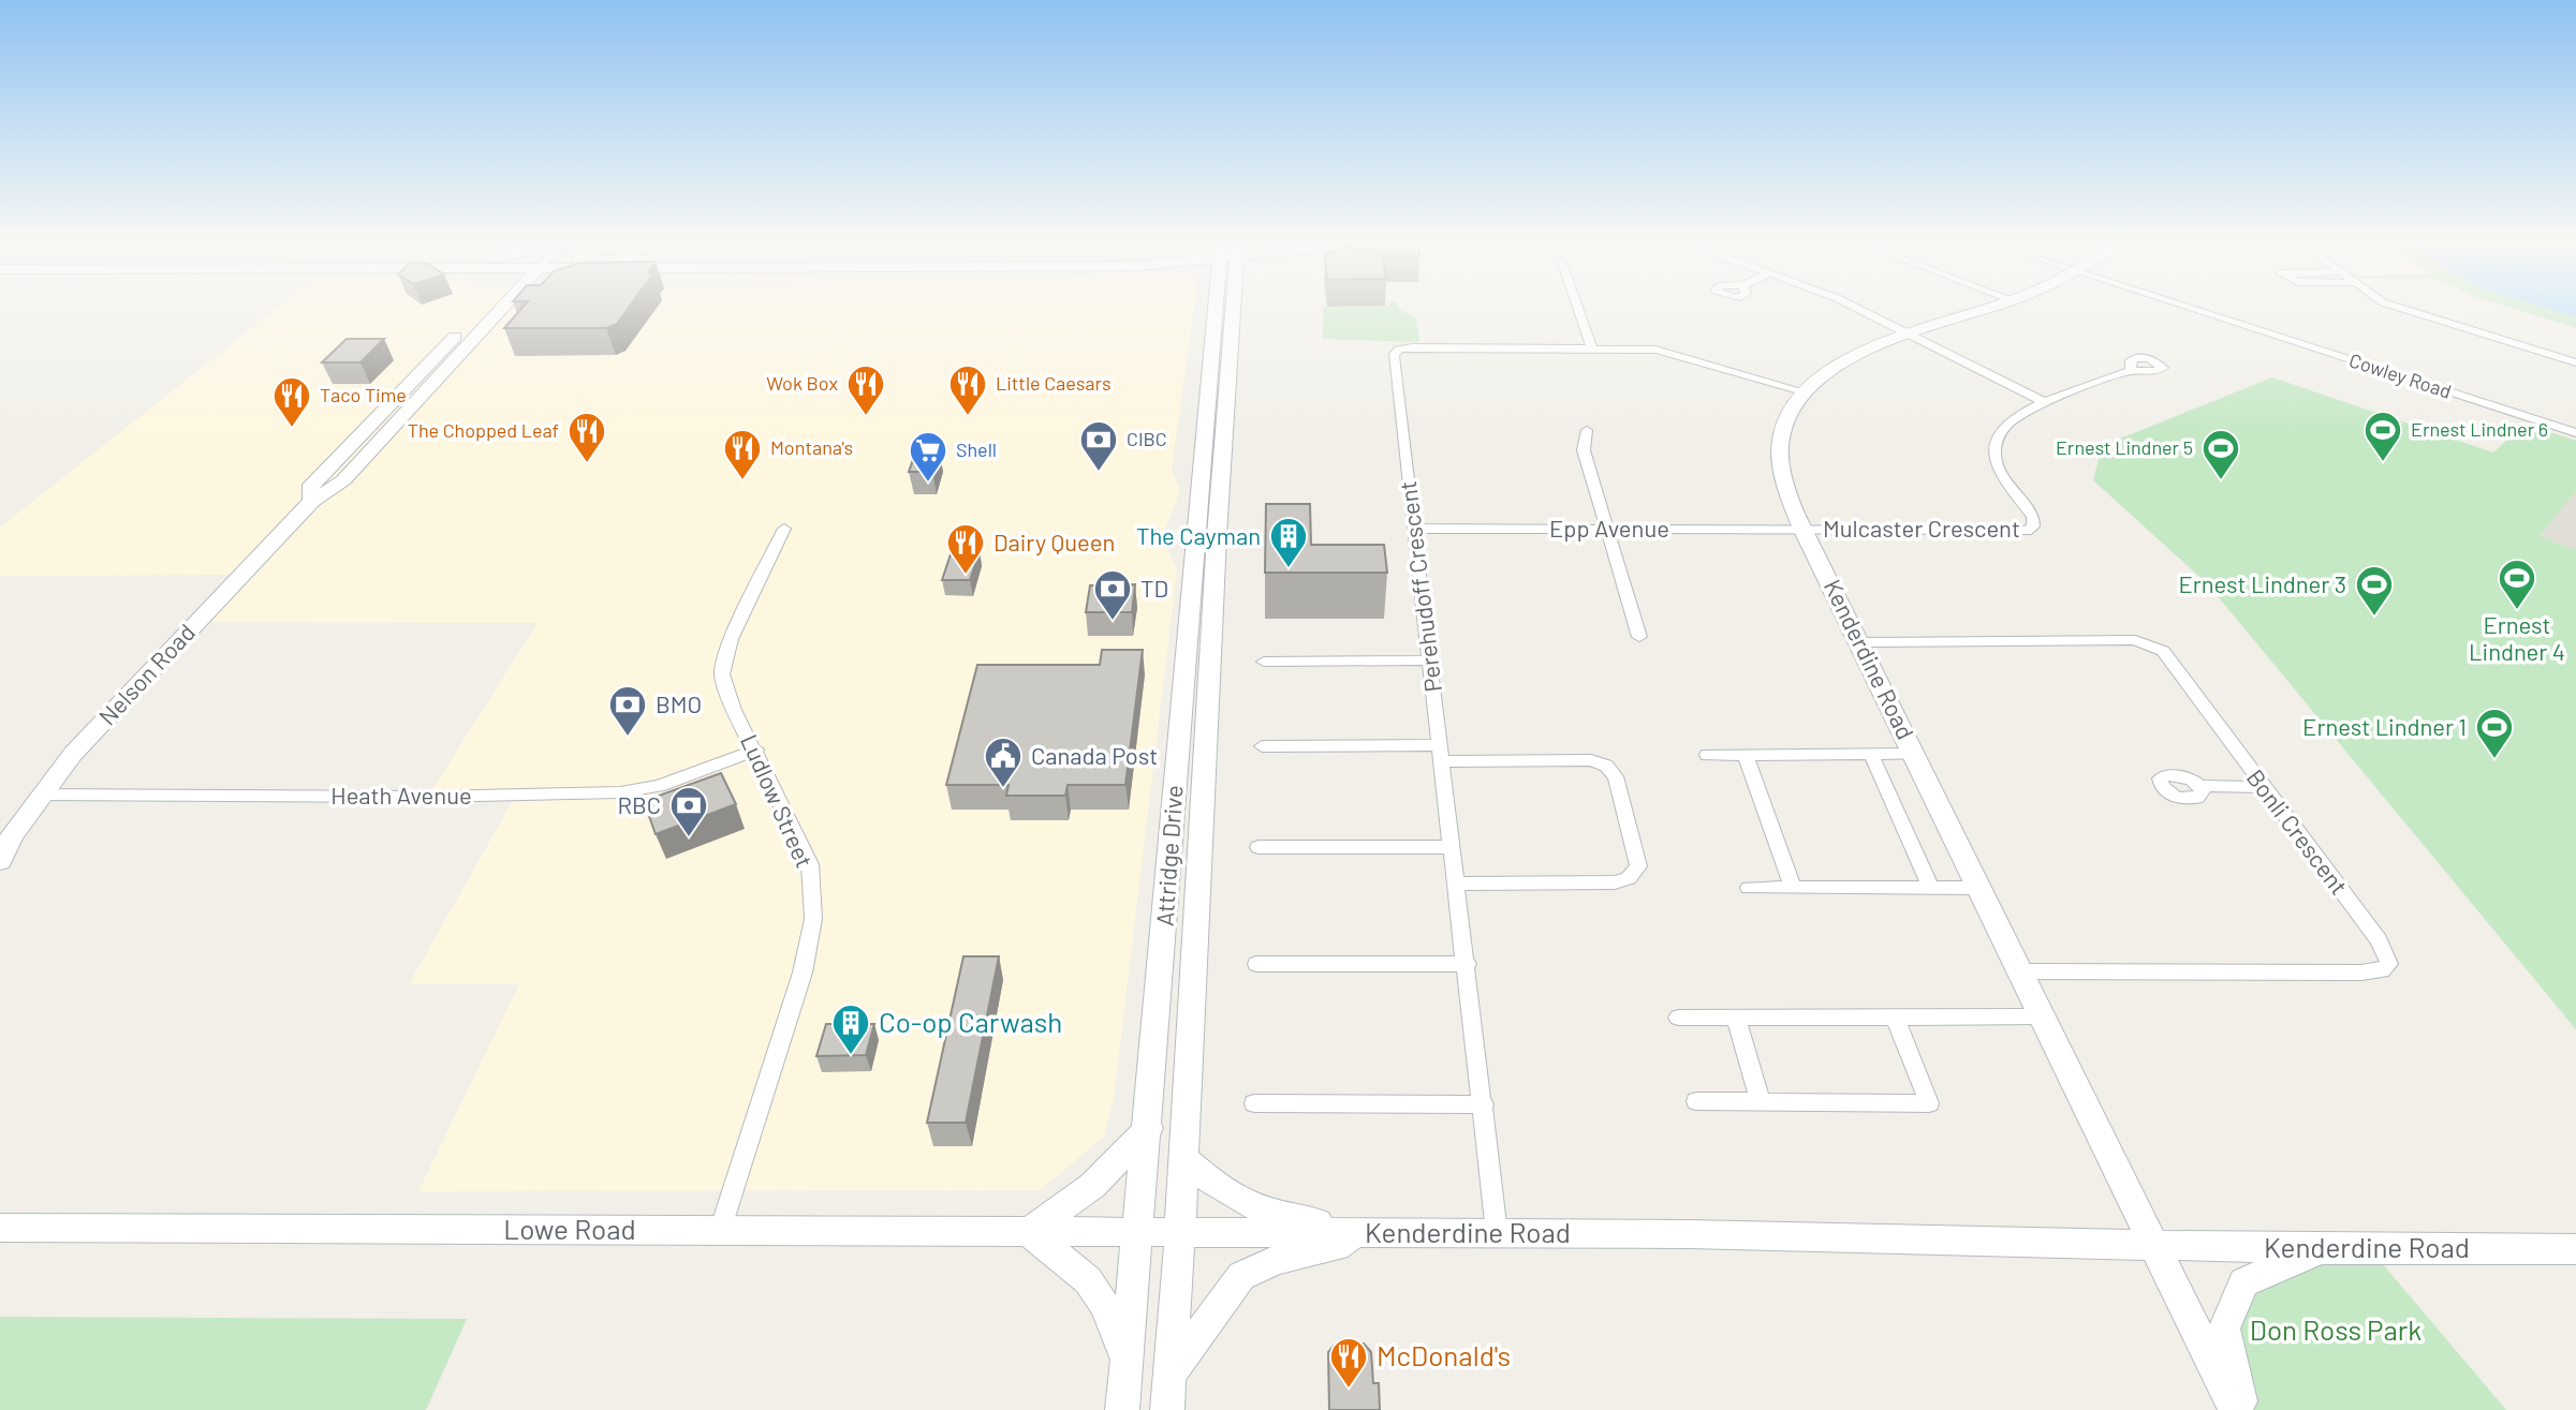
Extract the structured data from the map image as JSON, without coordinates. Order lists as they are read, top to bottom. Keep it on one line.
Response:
{"streets":{"main road":["Kenderdine Road","Nelson Road","Attridge Drive","Lowe Road"],"street":["Cowley Road","Epp Avenue","Mulcaster Crescent","Perehudoff Crescent","Heath Avenue","Ludlow Street","Bonli Crescent"]},"crossings":[["Epp Avenue","Mulcaster Crescent"],["Epp Avenue","Perehudoff Crescent"],["Epp Avenue","Kenderdine Road"],["Mulcaster Crescent","Kenderdine Road"],["Perehudoff Crescent","Kenderdine Road"],["Kenderdine Road","Bonli Crescent"],["Kenderdine Road","Attridge Drive"],["Kenderdine Road","Lowe Road"],["Nelson Road","Heath Avenue"],["Heath Avenue","Ludlow Street"],["Ludlow Street","Lowe Road"],["Attridge Drive","Lowe Road"]],"parks":["Don Ross Park"],"places":{"restaurant":["Wok Box","Little Caesars","Taco Time","The Chopped Leaf","Montana's","Dairy Queen","McDonald's"],"sports":["Ernest Lindner 6","Ernest Lindner 5","Ernest Lindner 4","Ernest Lindner 3","Ernest Lindner 1"],"bank":["CIBC","TD","BMO","RBC"],"supermarket":["Shell"],"building":["The Cayman","Co-op Carwash"],"public building":["Canada Post"]}}
